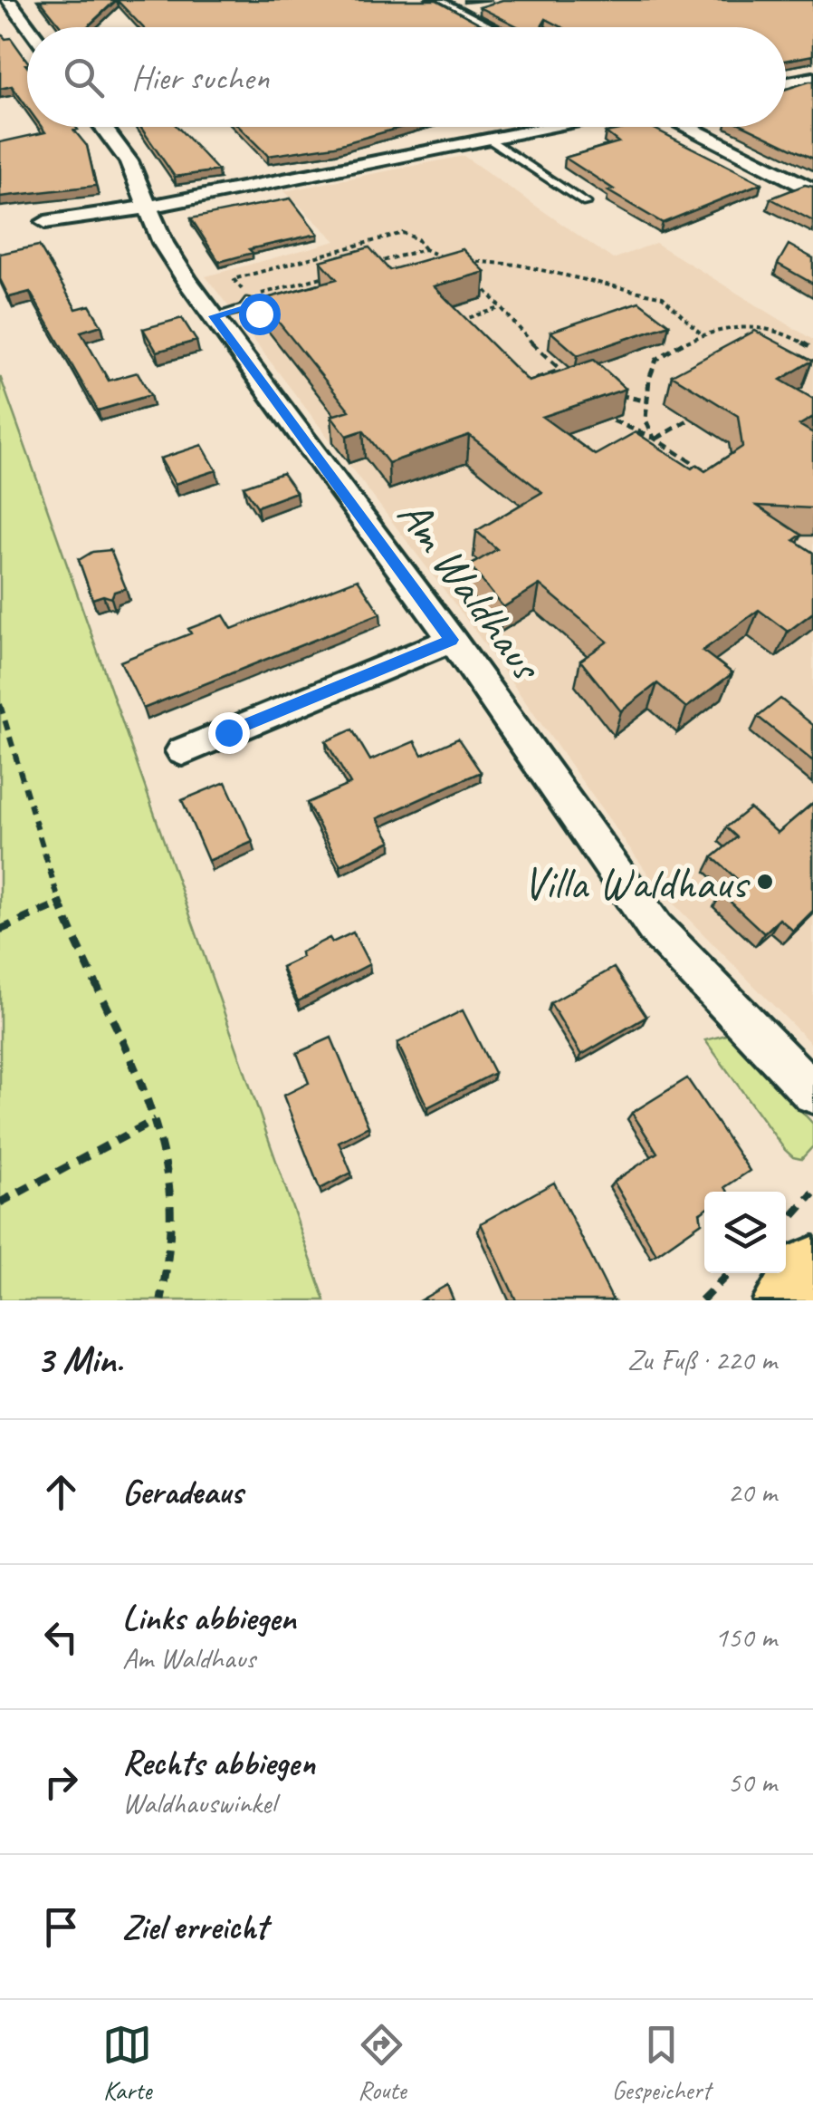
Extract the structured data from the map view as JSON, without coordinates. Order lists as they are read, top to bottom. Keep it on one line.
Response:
{"streets":{"street":["Am Waldhaus"]},"places":["Villa Waldhaus"],"page":{"search":"Hier suchen","heading":["3 Min.","Zu Fuß · 220 m"],"list":[["Geradeaus","20 m"],["Links abbiegen","Am Waldhaus","150 m"],["Rechts abbiegen","Waldhauswinkel","50 m"],"Ziel erreicht"],"nav":["Karte","Route","Gespeichert"]}}
